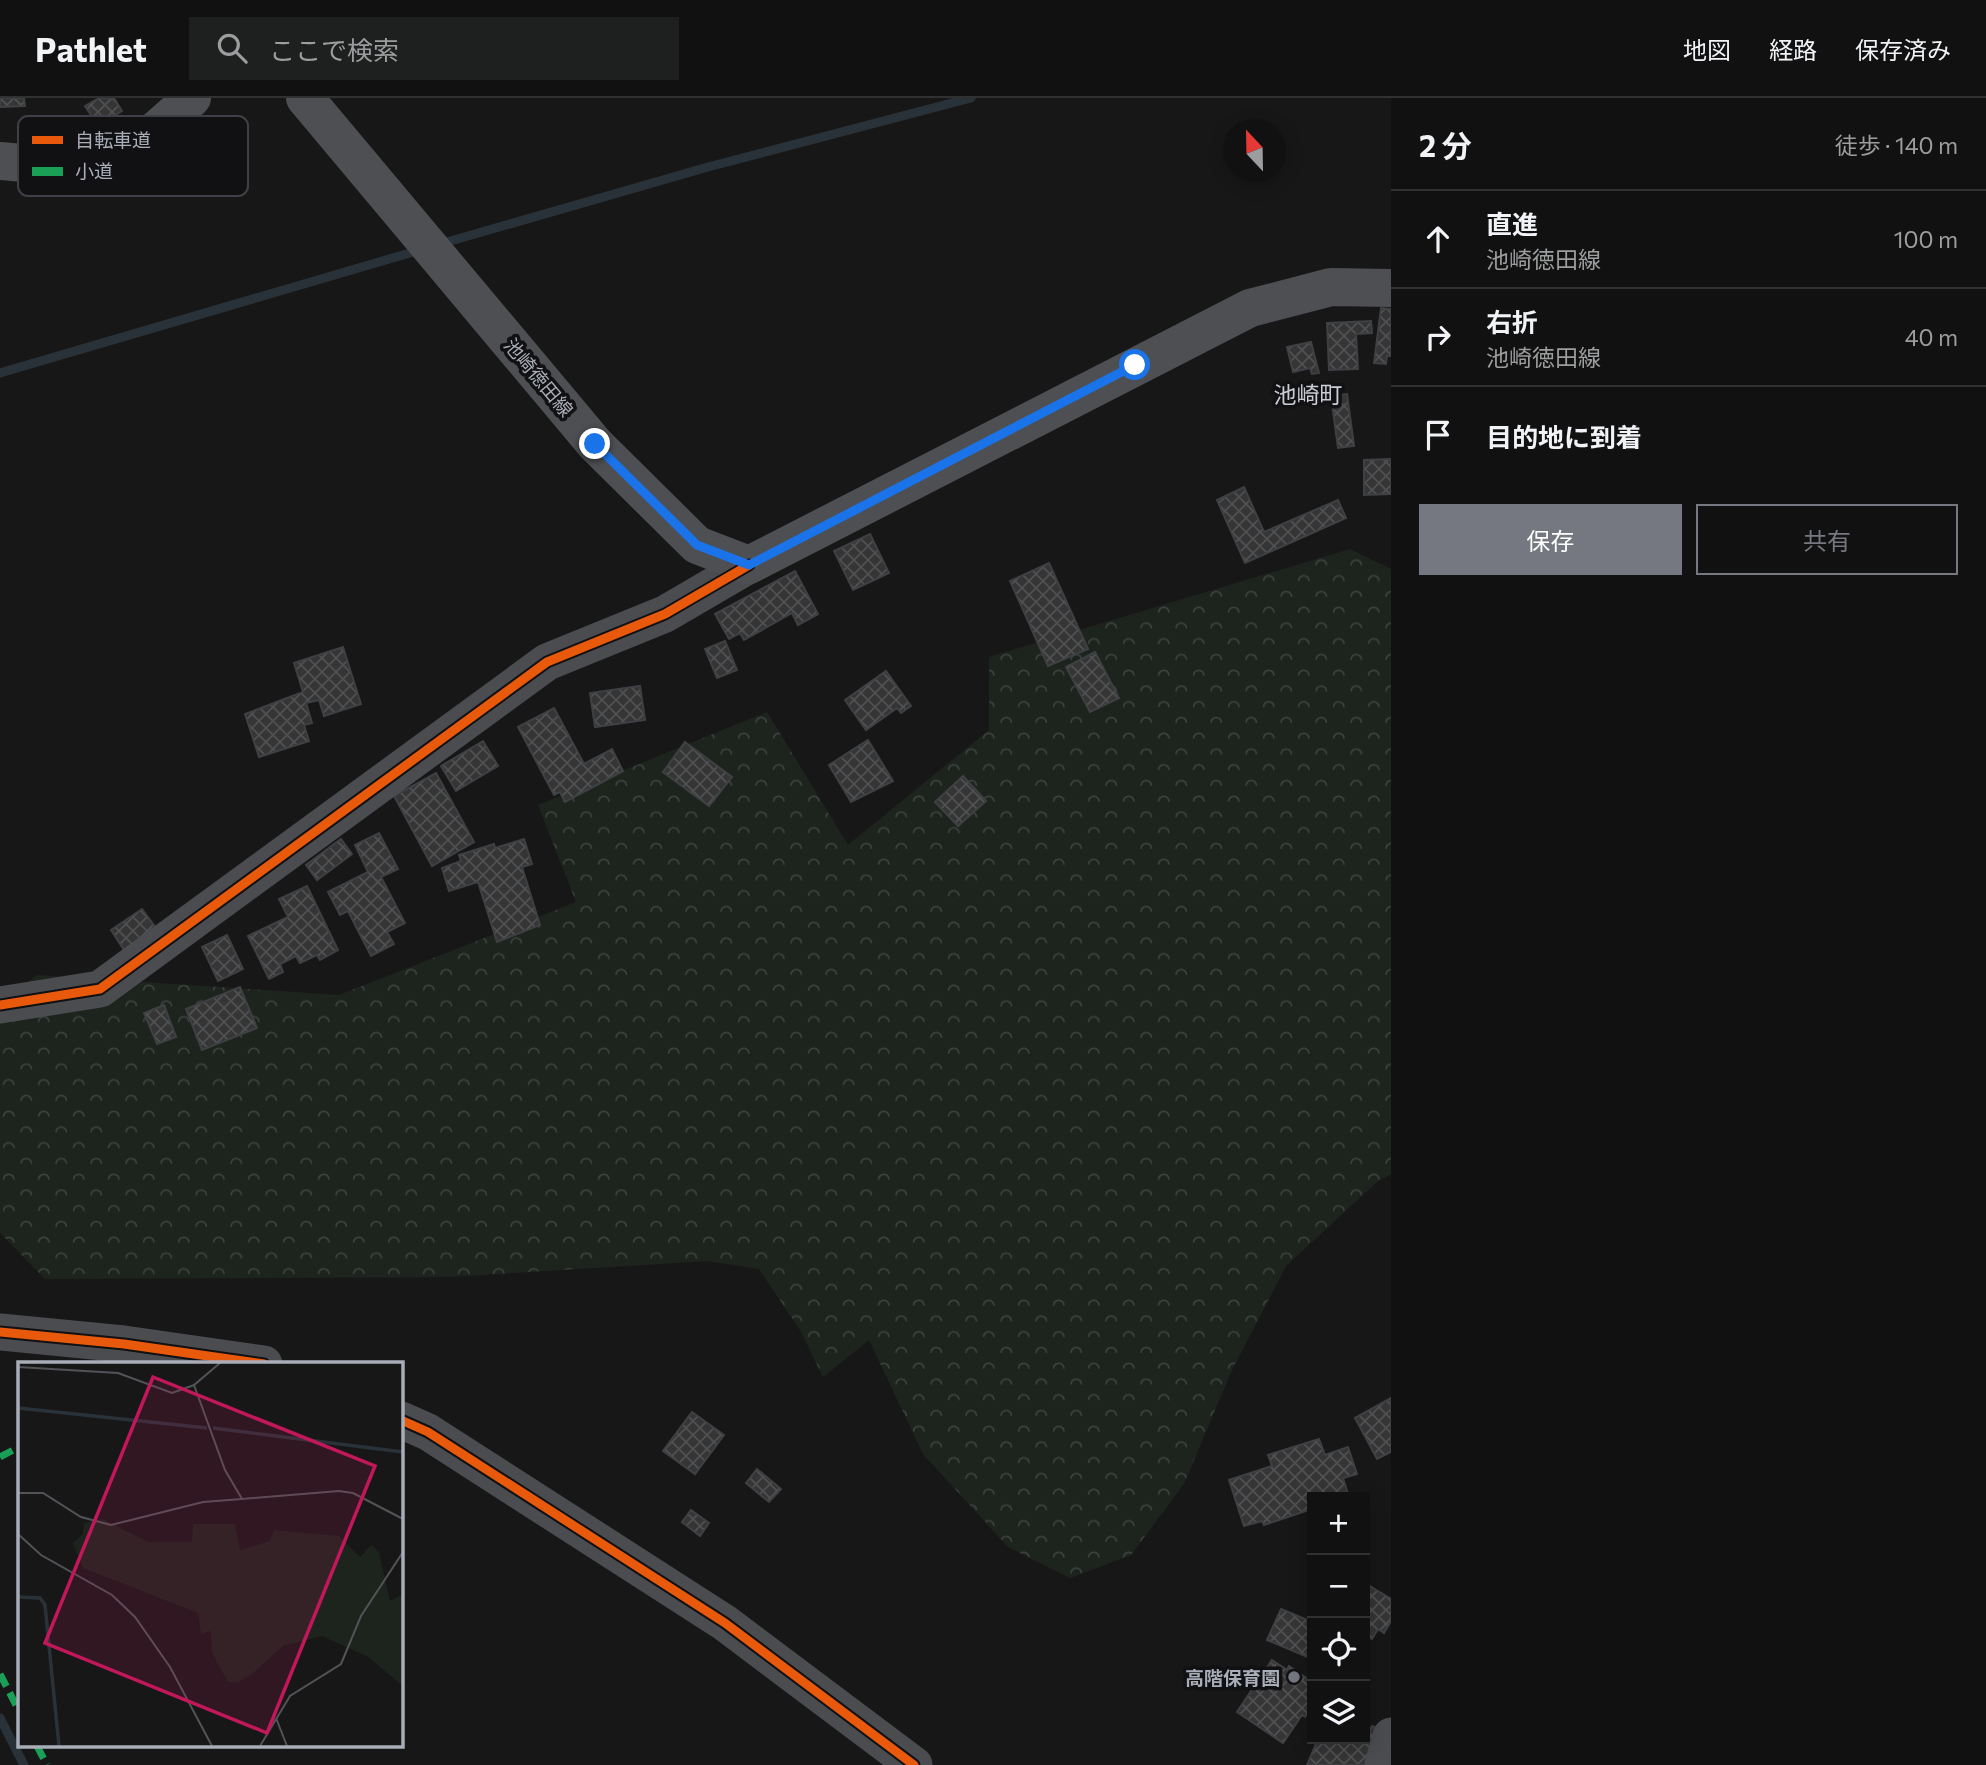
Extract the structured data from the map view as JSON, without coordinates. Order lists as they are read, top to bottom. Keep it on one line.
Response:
{"streets":{"main road":["池崎徳田線"]},"districts":["池崎町"],"places":["高階保育園"],"legend":["自転車道","小道"],"north":"top","page":{"header":"Pathlet","search":"ここで検索","nav":["地図","経路","保存済み"],"heading":["2 分","徒歩 · 140 m"],"list":[["直進","池崎徳田線","100 m"],["右折","池崎徳田線","40 m"],"目的地に到着"],"buttons":["保存","共有"],"map_buttons":["+","−"]}}
